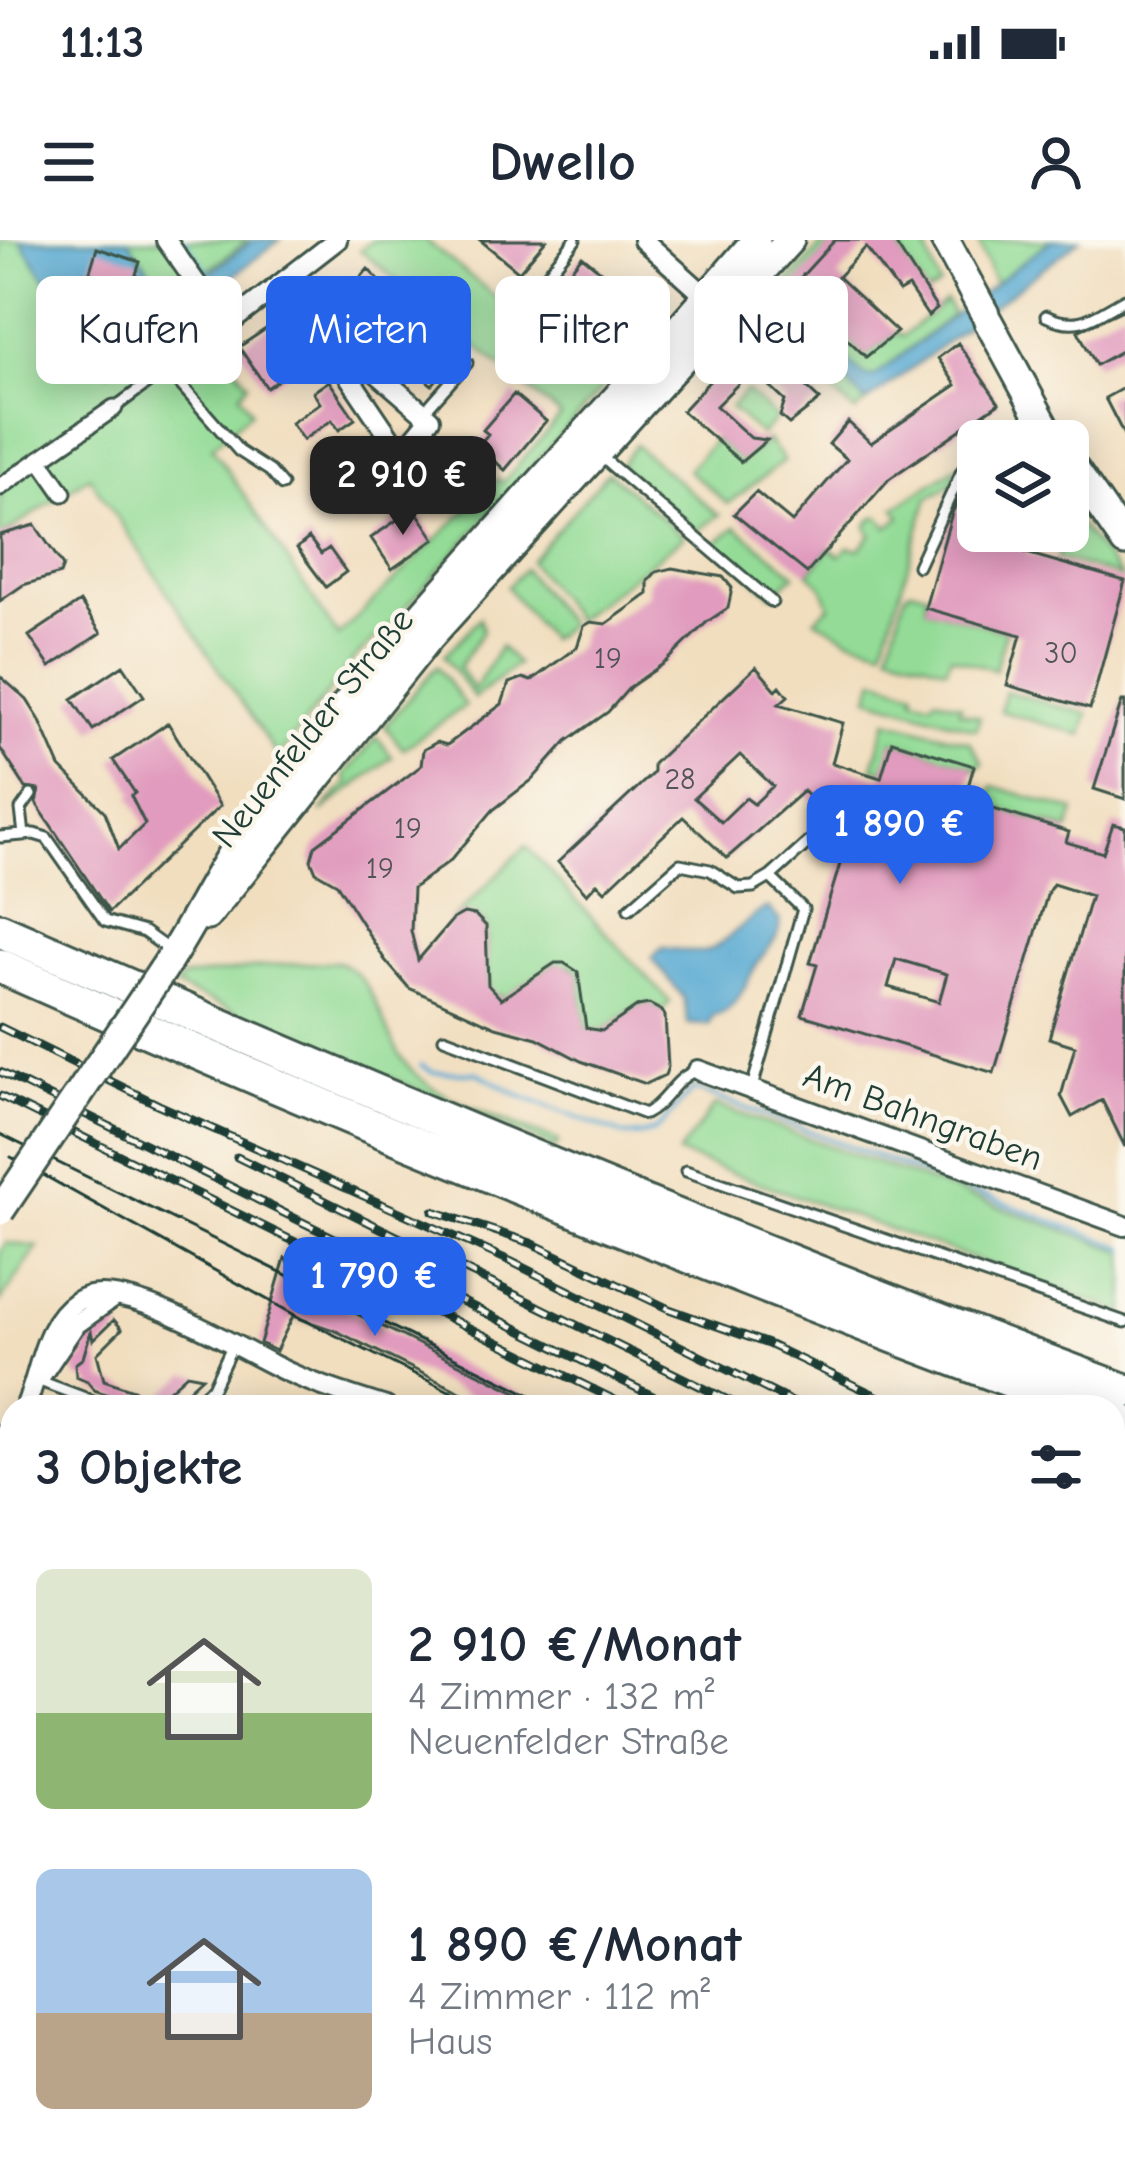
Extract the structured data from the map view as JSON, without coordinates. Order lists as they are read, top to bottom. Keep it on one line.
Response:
{"streets":{"main road":["Neuenfelder Straße"],"street":["Am Bahngraben"]},"house_numbers":["30","19","28","19","19"],"page":{"status":"11:13","header":"Dwello","chip":["Kaufen","Mieten","Filter","Neu"],"price":["2 910 €","1 890 €","1 790 €"],"heading":"3 Objekte","list":[{"name":"2 910 €/Monat","note":"4 Zimmer · 132 m² · Neuenfelder Straße"},{"name":"1 890 €/Monat","note":"4 Zimmer · 112 m² · Haus"}]}}
